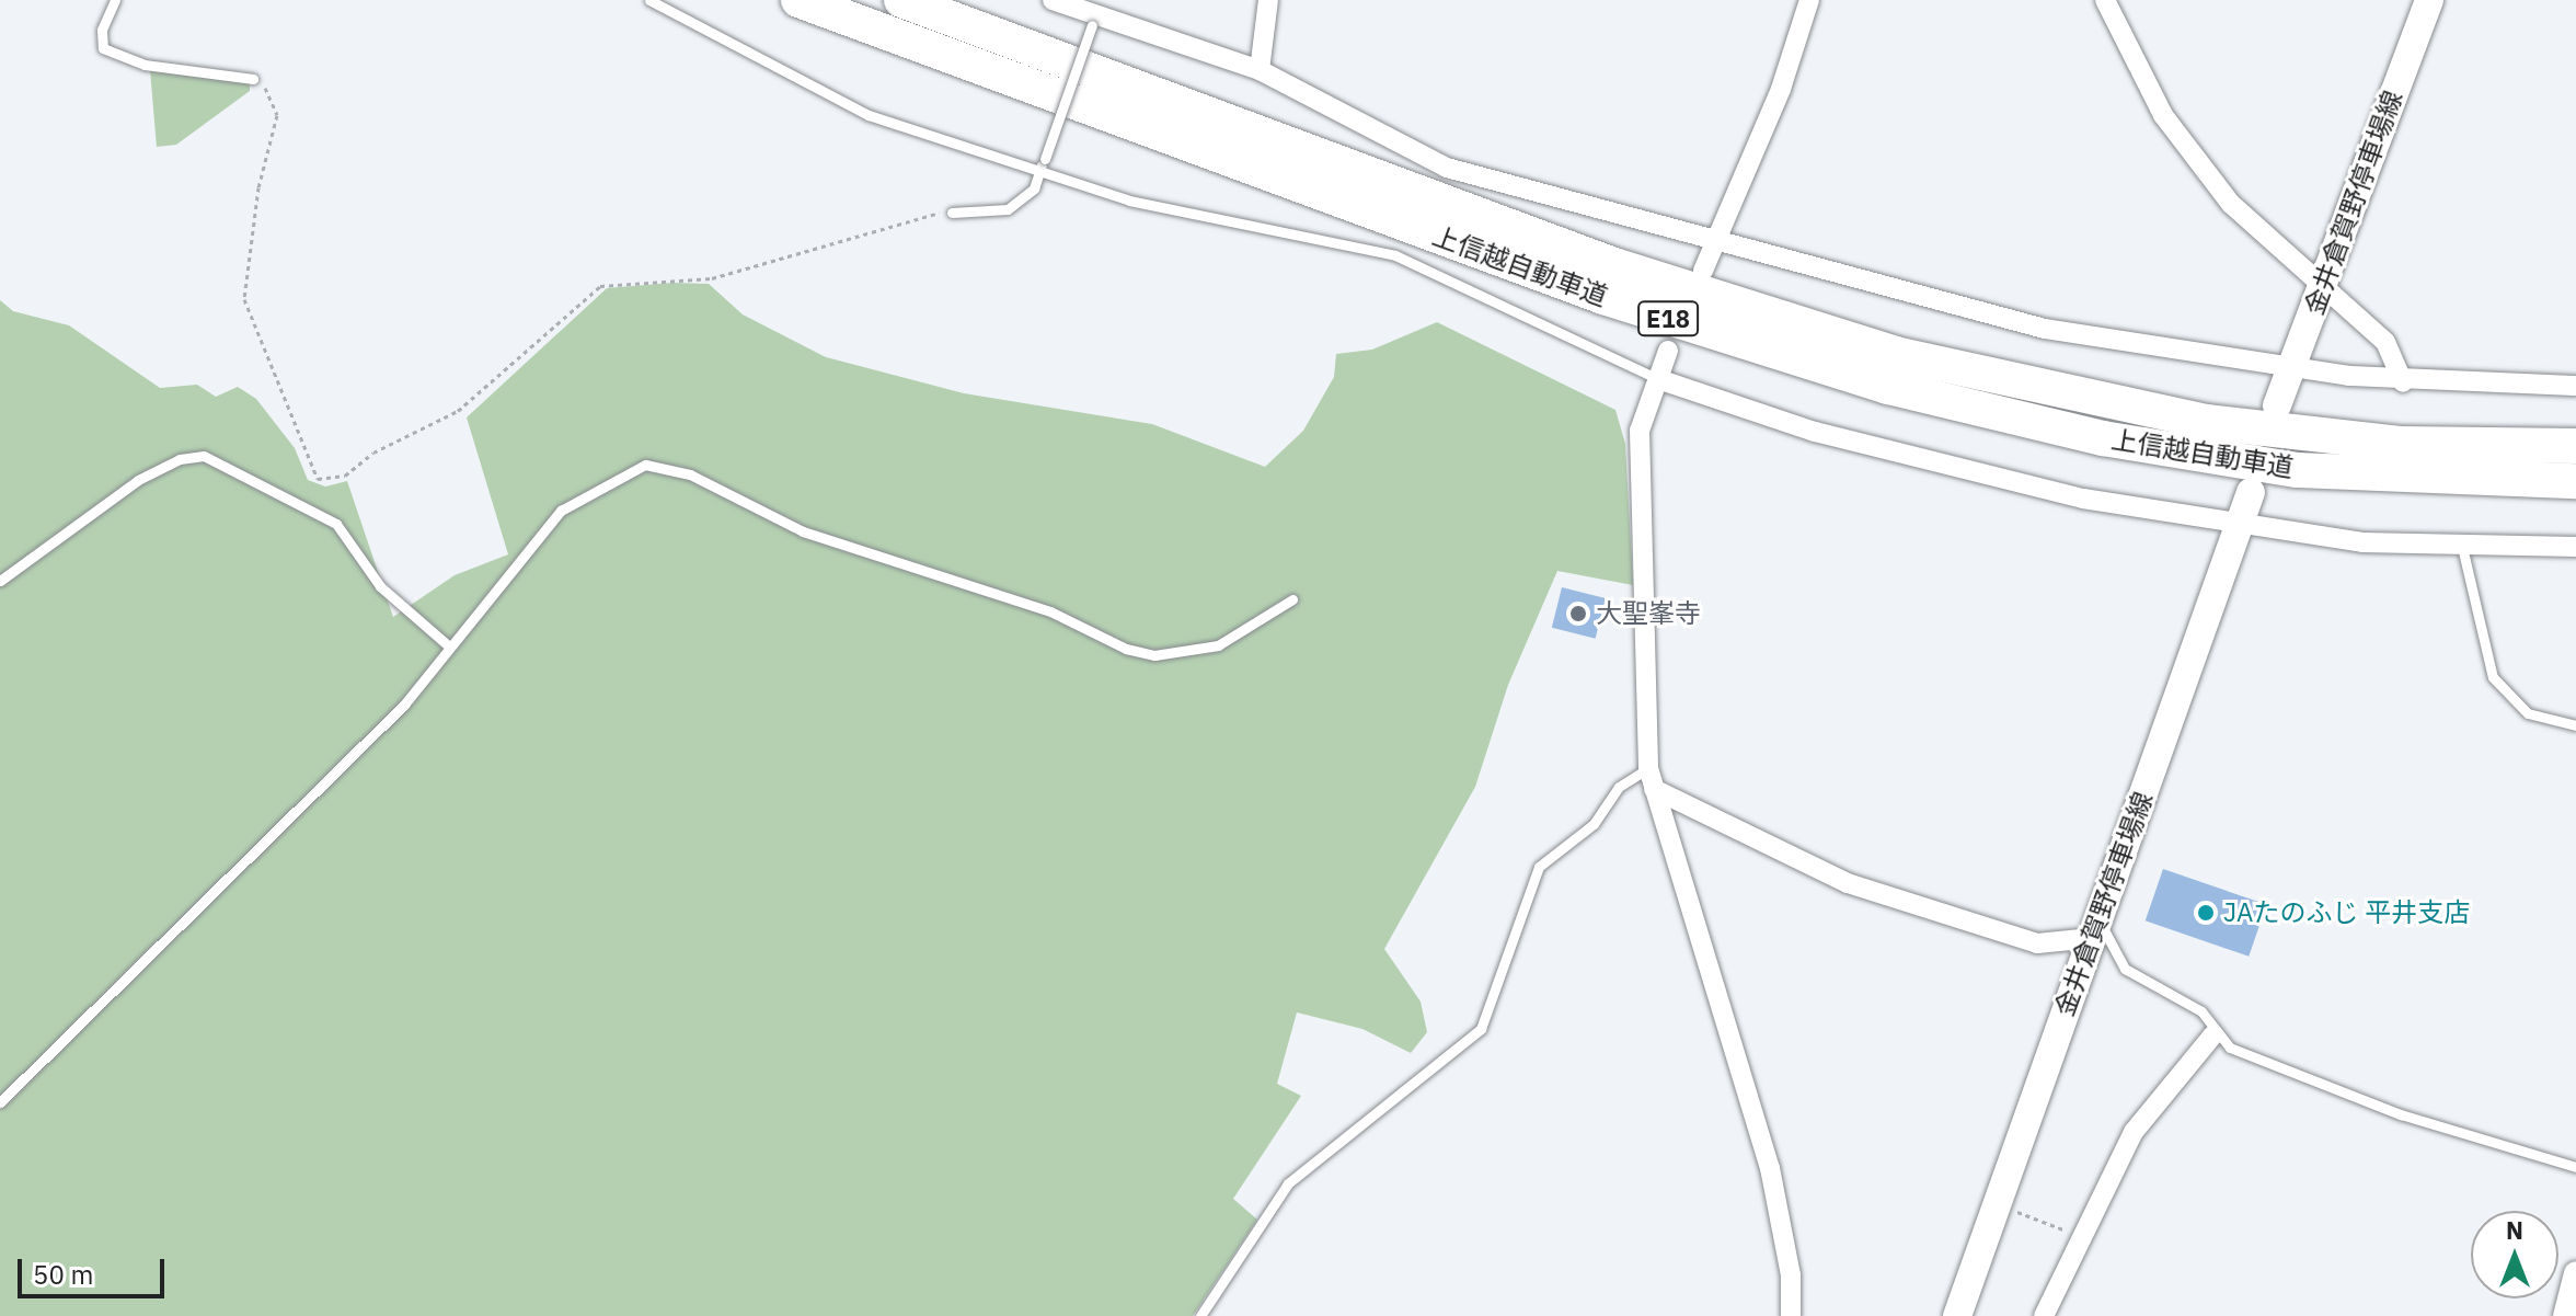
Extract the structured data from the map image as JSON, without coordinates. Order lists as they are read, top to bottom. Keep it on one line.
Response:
{"streets":{"highway":["上信越自動車道","E18"],"main road":["金井倉賀野停車場線"]},"places":["大聖峯寺","JAたのふじ 平井支店"],"scale_bar":"50 m","north":"top"}
